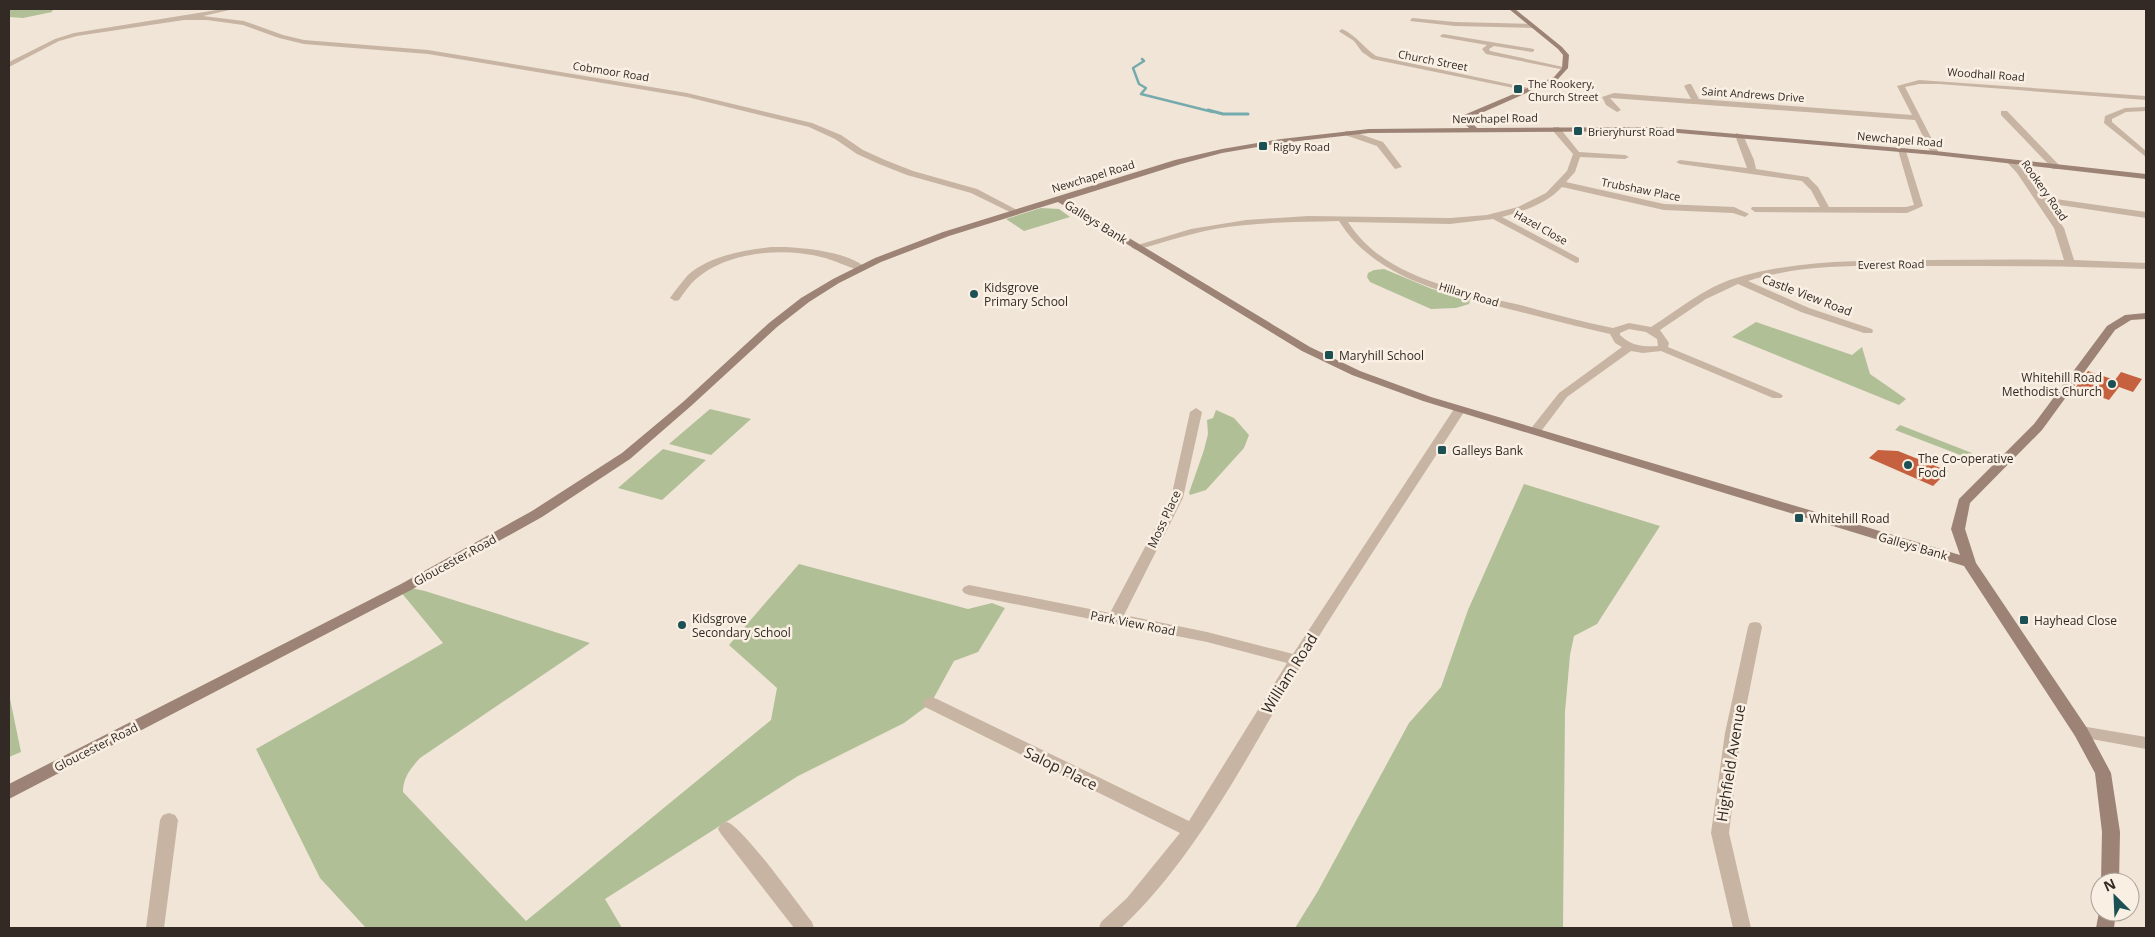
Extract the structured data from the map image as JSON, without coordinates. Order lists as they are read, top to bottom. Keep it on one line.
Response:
{"streets":{"street":["Church Street","Cobmoor Road","Woodhall Road","Saint Andrews Drive","Newchapel Road","Trubshaw Place","Rookery Road","Galleys Bank","Hazel Close","Everest Road","Hillary Road","Castle View Road","Moss Place","Gloucester Road","Park View Road","William Road","Highfield Avenue","Salop Place"]},"crossings":[["Cobmoor Road","Newchapel Road"],["Woodhall Road","Saint Andrews Drive"],["Woodhall Road","Newchapel Road"],["Newchapel Road","Rookery Road"],["Newchapel Road","Galleys Bank"],["Newchapel Road","Gloucester Road"],["Rookery Road","Everest Road"],["Galleys Bank","William Road"],["Everest Road","Castle View Road"],["Moss Place","Park View Road"],["Park View Road","William Road"],["William Road","Salop Place"]],"places":{"transit":["The Rookery, Church Street","Brieryhurst Road","Rigby Road","Maryhill School","Galleys Bank","Whitehill Road","Hayhead Close"],"other":["Kidsgrove Primary School","Whitehill Road Methodist Church","The Co-operative Food","Kidsgrove Secondary School"]},"north":"top left"}
